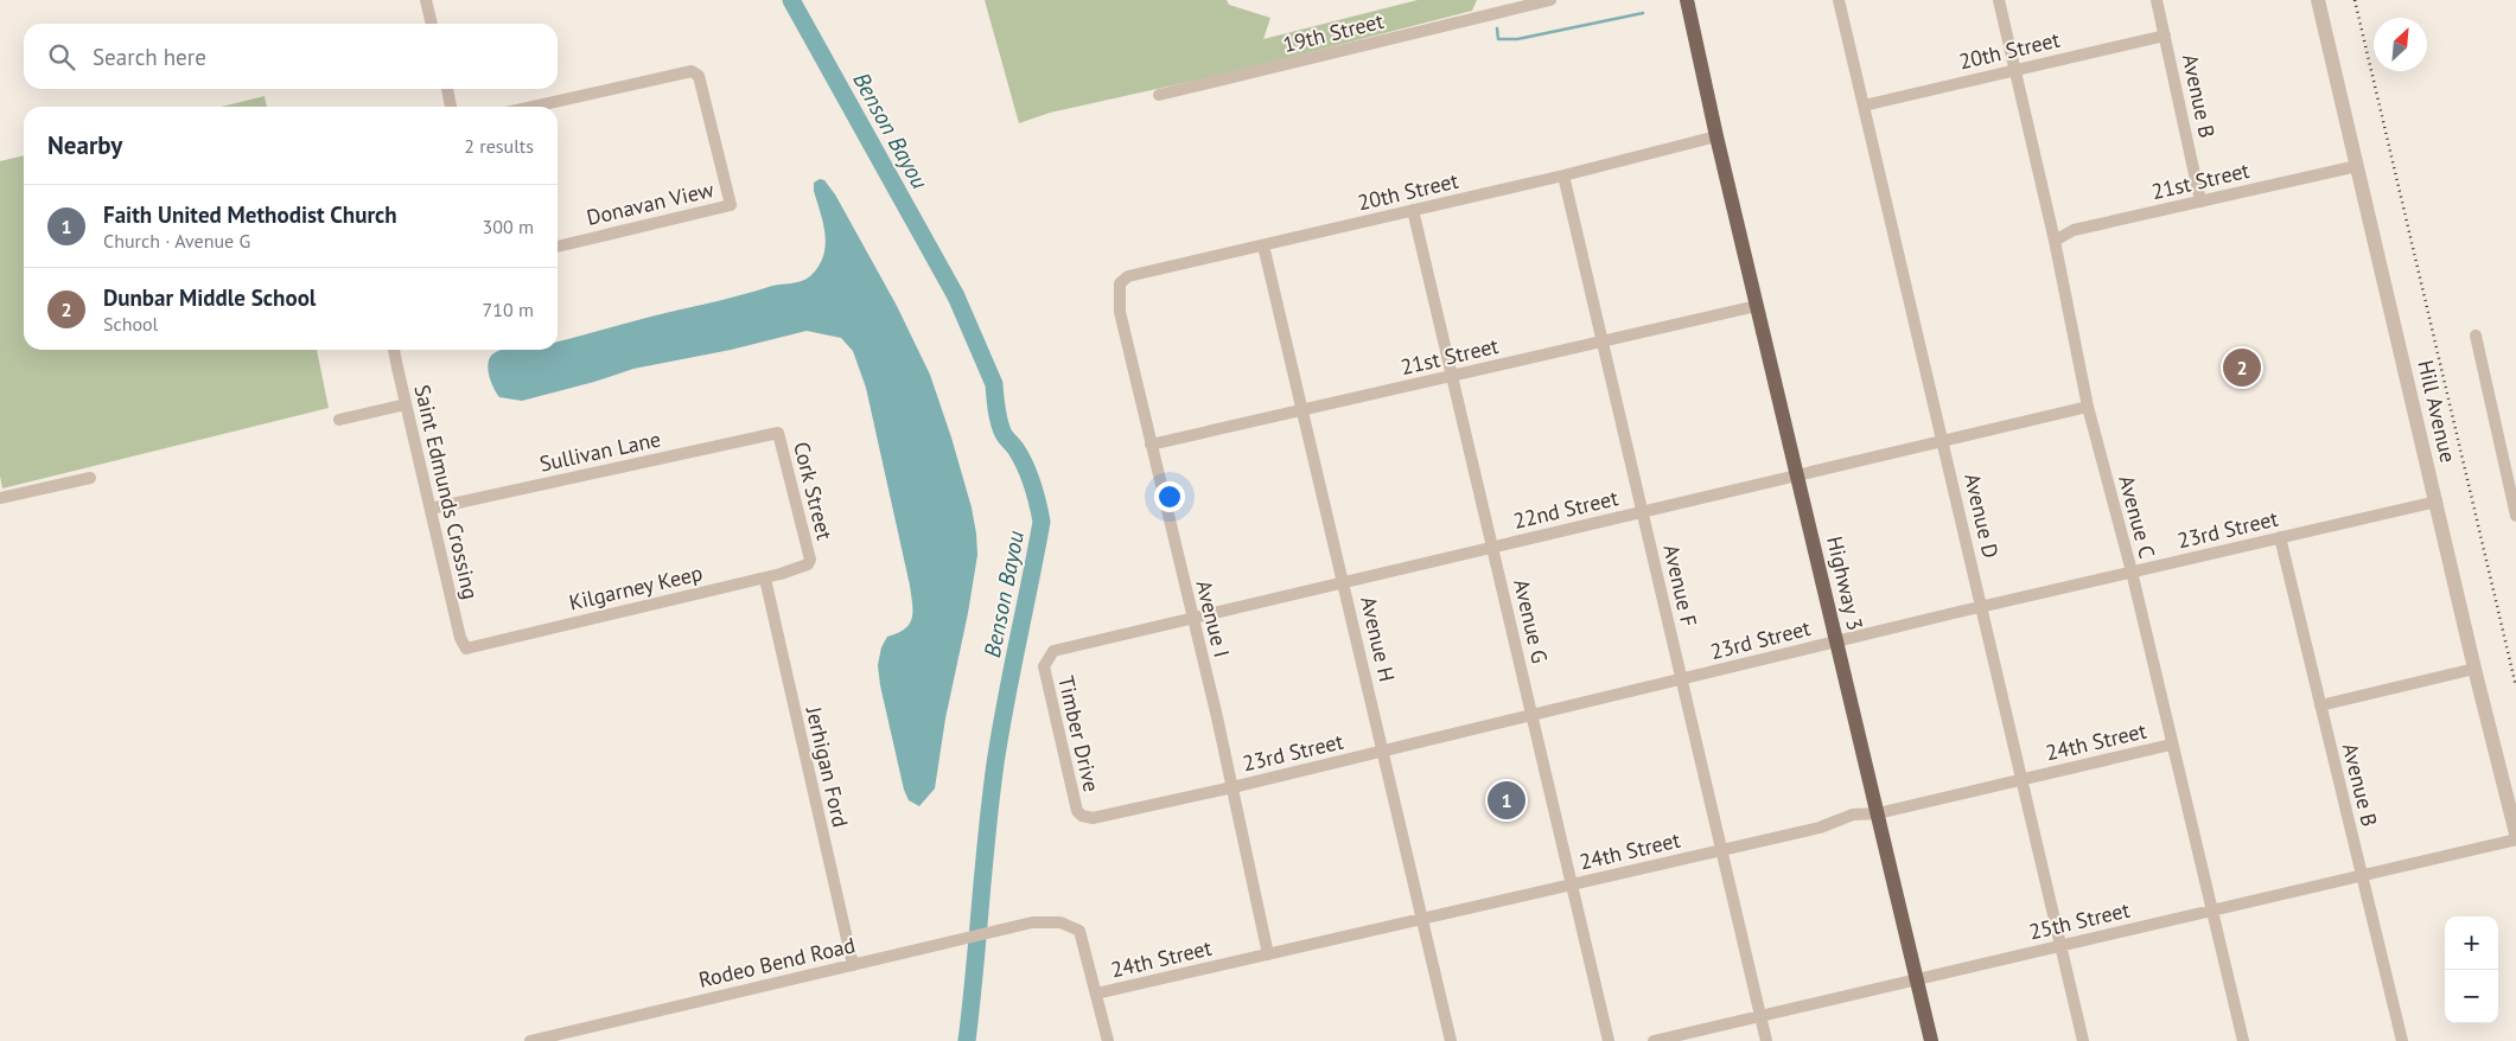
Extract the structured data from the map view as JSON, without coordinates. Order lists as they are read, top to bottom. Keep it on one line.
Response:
{"streets":{"main road":["Highway 3"],"street":["19th Street","20th Street","Avenue B","21st Street","Donavan View","Hill Avenue","Sullivan Lane","Cork Street","Saint Edmunds Crossing","22nd Street","Avenue D","Avenue C","23rd Street","Avenue F","Kilgarney Keep","Avenue I","Avenue G","Avenue H","Timber Drive","24th Street","Jerhigan Ford","25th Street","Rodeo Bend Road"]},"crossings":[["20th Street","Avenue B"],["20th Street","Avenue D"],["20th Street","Avenue C"],["20th Street","Highway 3"],["20th Street","Avenue F"],["20th Street","Avenue I"],["20th Street","Avenue G"],["20th Street","Avenue H"],["Avenue B","21st Street"],["Avenue B","23rd Street"],["Avenue B","25th Street"],["21st Street","Hill Avenue"],["21st Street","Avenue C"],["21st Street","Highway 3"],["21st Street","Avenue F"],["21st Street","Avenue I"],["21st Street","Avenue G"],["21st Street","Avenue H"],["Hill Avenue","23rd Street"],["Sullivan Lane","Cork Street"],["Sullivan Lane","Saint Edmunds Crossing"],["Cork Street","Kilgarney Keep"],["Saint Edmunds Crossing","Kilgarney Keep"],["22nd Street","Avenue D"],["22nd Street","Avenue C"],["22nd Street","Highway 3"],["22nd Street","Avenue F"],["22nd Street","Avenue I"],["22nd Street","Avenue G"],["22nd Street","Avenue H"],["22nd Street","Timber Drive"],["Avenue D","23rd Street"],["Avenue D","24th Street"],["Avenue D","25th Street"],["Avenue C","23rd Street"],["Avenue C","24th Street"],["Avenue C","25th Street"],["23rd Street","Highway 3"],["23rd Street","Avenue F"],["23rd Street","Avenue I"],["23rd Street","Avenue G"],["23rd Street","Avenue H"],["23rd Street","Timber Drive"],["Highway 3","24th Street"],["Highway 3","25th Street"],["Avenue F","24th Street"],["Avenue F","25th Street"],["Kilgarney Keep","Jerhigan Ford"],["Avenue I","24th Street"],["Avenue G","24th Street"],["Avenue H","24th Street"],["24th Street","Rodeo Bend Road"],["Jerhigan Ford","Rodeo Bend Road"]],"water":["Benson Bayou"],"north":"top right","page":{"search":"Search here","heading":["Nearby","2 results"],"list":[{"mark":"1","name":"Faith United Methodist Church","note":"Church · Avenue G","value":"300 m"},{"mark":"2","name":"Dunbar Middle School","note":"School","value":"710 m"}],"pins":["2","1"],"map_buttons":["+","−"]}}
